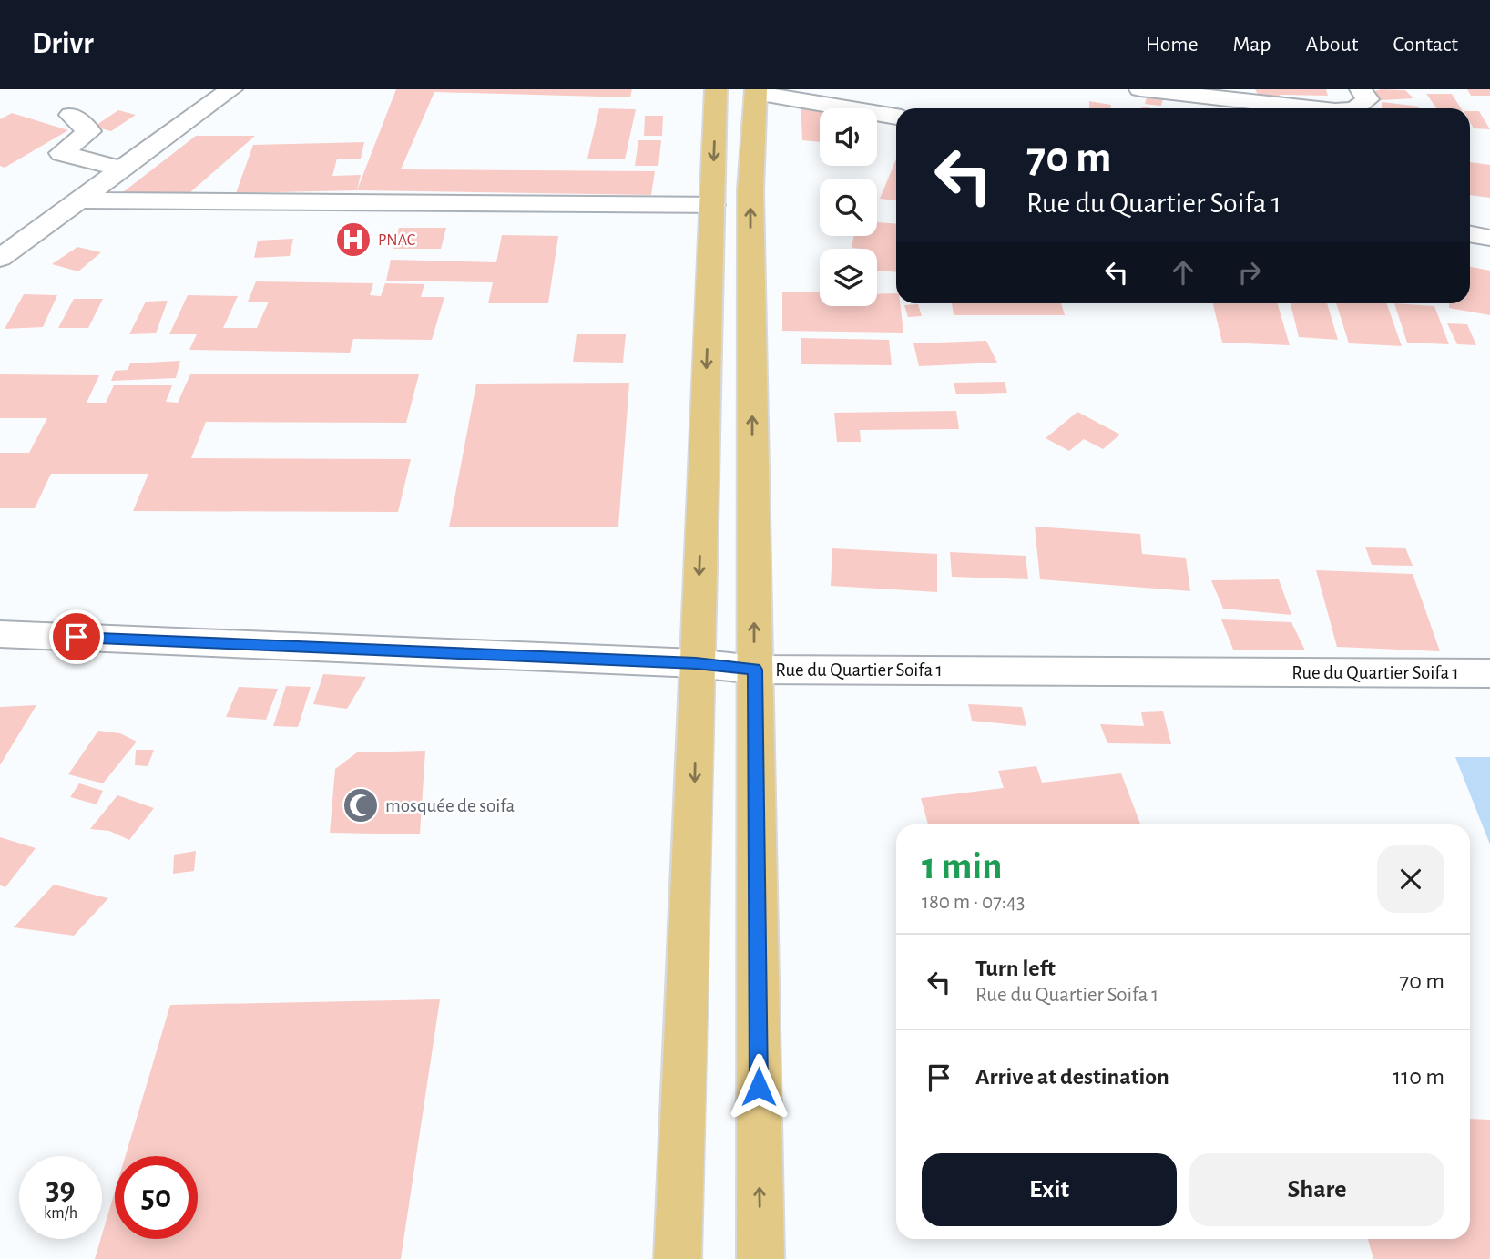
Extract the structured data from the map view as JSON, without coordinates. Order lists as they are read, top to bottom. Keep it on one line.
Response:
{"streets":{"street":["Rue du Quartier Soifa 1"]},"places":{"hospital":["PNAC"],"mosque":["mosquée de soifa"]},"page":{"header":"Drivr","nav":["Home","Map","About","Contact"],"turn":["70 m","Rue du Quartier Soifa 1"],"heading":["1 min","180 m · 07:43"],"list":[{"name":"Turn left","note":"Rue du Quartier Soifa 1","value":"70 m"},{"name":"Arrive at destination","value":"110 m"}],"buttons":["Exit","Share"],"speed":"39 km/h","limit":"50"}}
